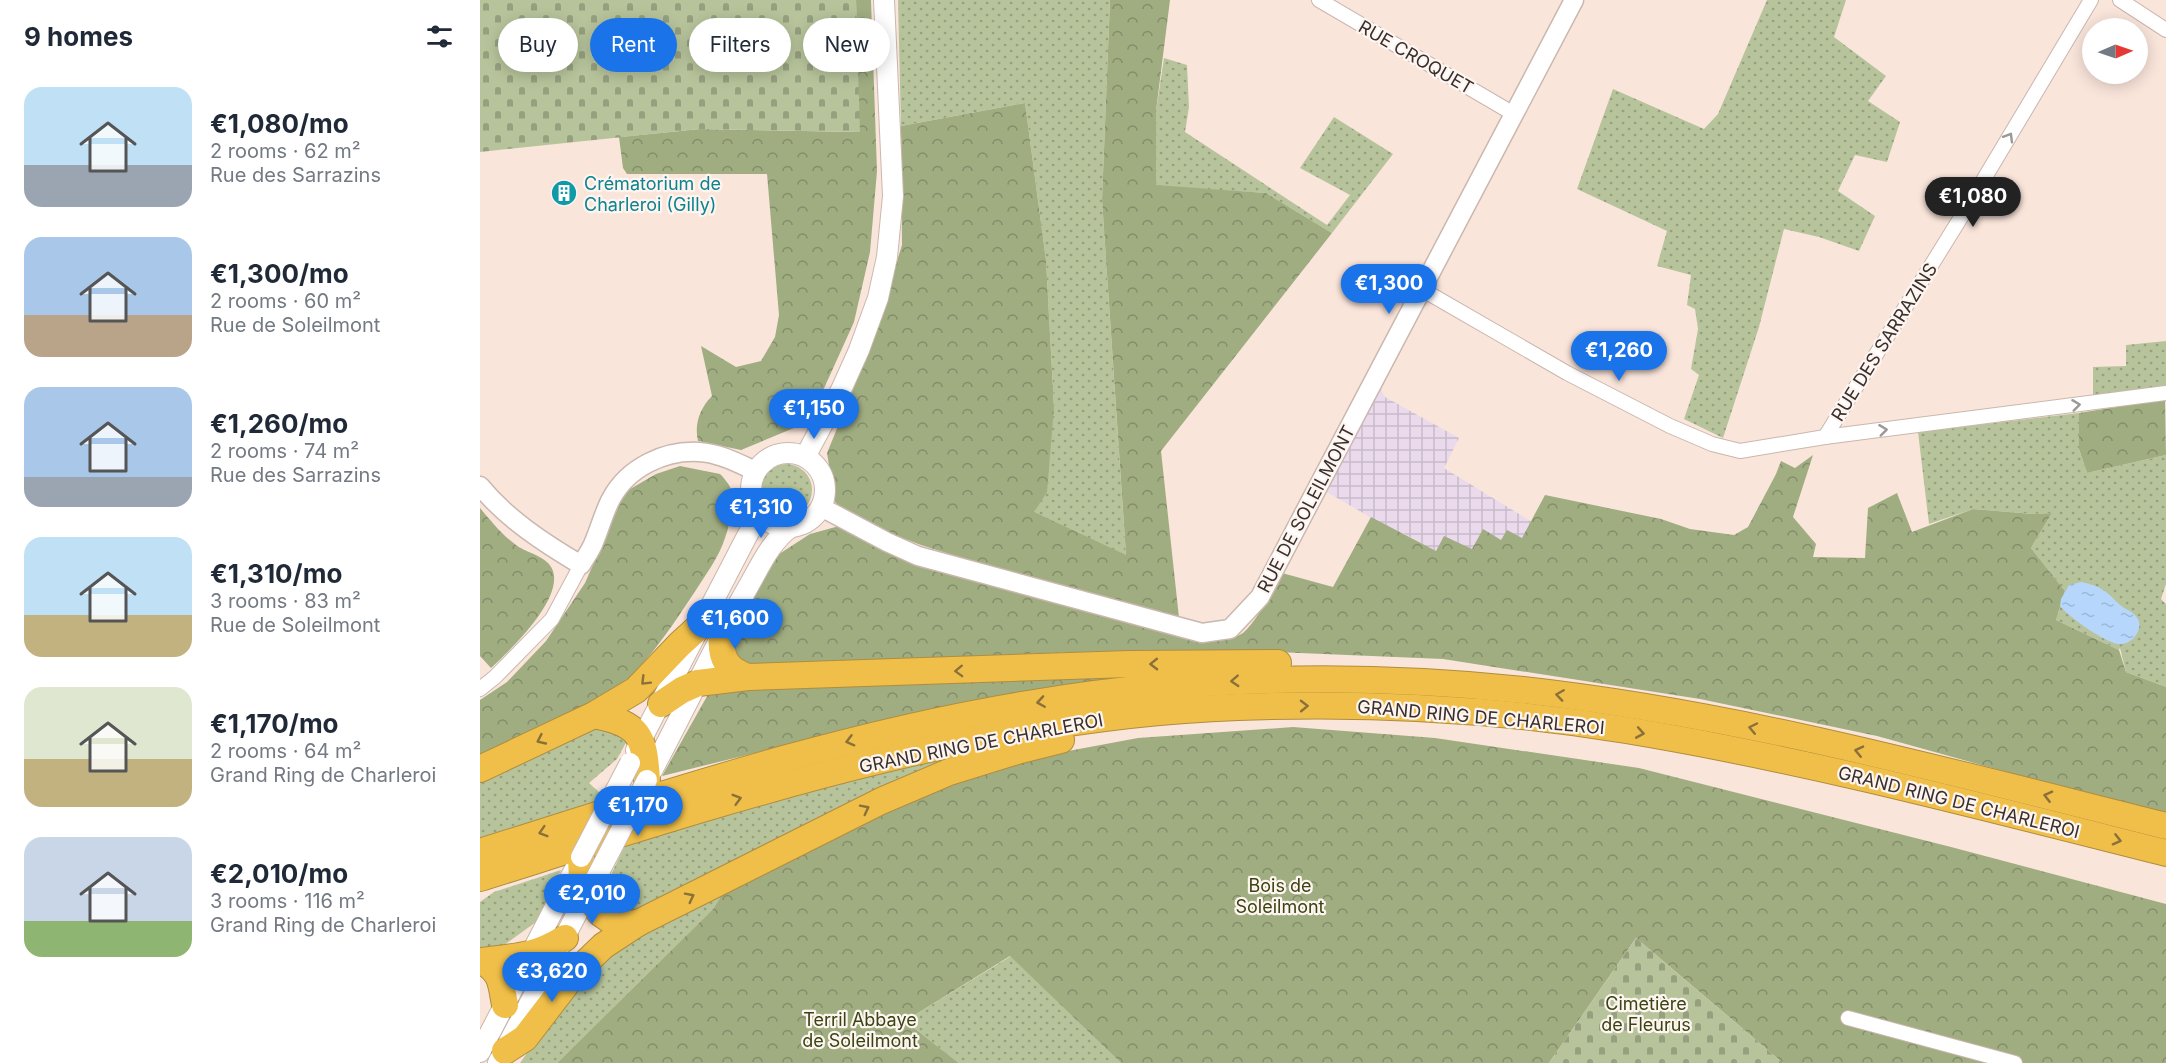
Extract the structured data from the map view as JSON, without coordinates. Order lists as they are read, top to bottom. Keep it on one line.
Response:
{"streets":{"highway":["GRAND RING DE CHARLEROI"],"street":["RUE CROQUET","RUE DES SARRAZINS","RUE DE SOLEILMONT"]},"crossings":[["RUE CROQUET","RUE DE SOLEILMONT"],["RUE DES SARRAZINS","RUE DE SOLEILMONT"]],"one_way":["RUE DES SARRAZINS"],"parks":["Bois de Soleilmont","Cimetière de Fleurus","Terril Abbaye de Soleilmont"],"places":{"building":["Crématorium de Charleroi (Gilly)"]},"north":"right","page":{"heading":"9 homes","chip":["Buy","Rent","Filters","New"],"list":[{"name":"€1,080/mo","note":"2 rooms · 62 m² · Rue des Sarrazins"},{"name":"€1,300/mo","note":"2 rooms · 60 m² · Rue de Soleilmont"},{"name":"€1,260/mo","note":"2 rooms · 74 m² · Rue des Sarrazins"},{"name":"€1,310/mo","note":"3 rooms · 83 m² · Rue de Soleilmont"},{"name":"€1,170/mo","note":"2 rooms · 64 m² · Grand Ring de Charleroi"},{"name":"€2,010/mo","note":"3 rooms · 116 m² · Grand Ring de Charleroi"}],"price":["€1,080","€1,300","€1,260","€1,150","€1,310","€1,600","€1,170","€2,010","€3,620"]}}
